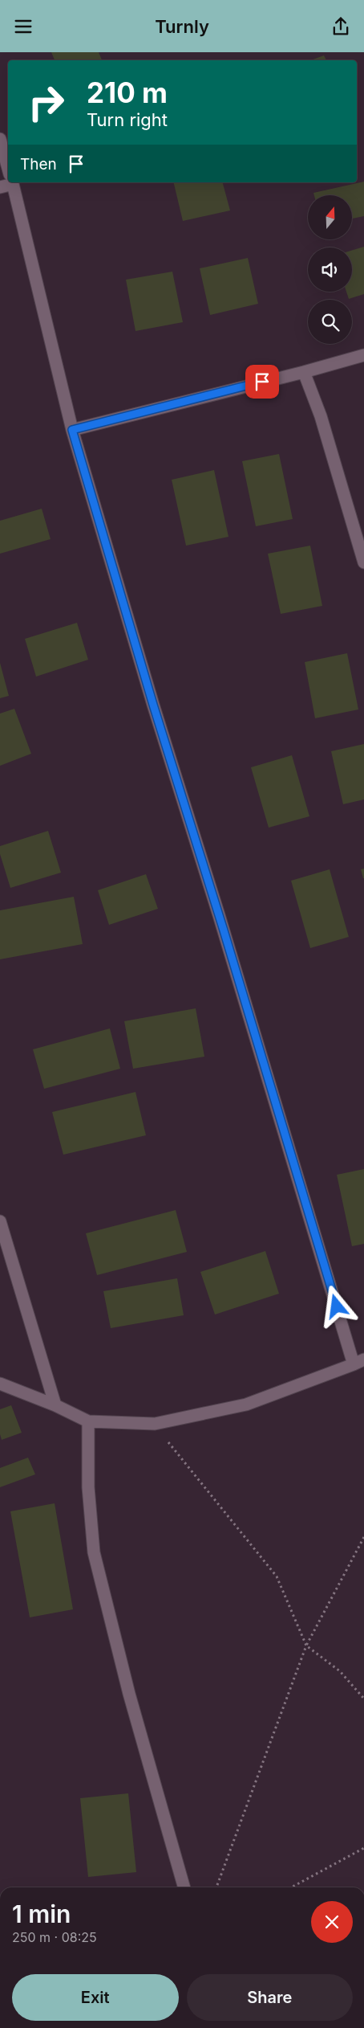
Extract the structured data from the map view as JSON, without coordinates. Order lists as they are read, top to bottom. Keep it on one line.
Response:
{"north":"top","page":{"header":"Turnly","turn":["210 m","Turn right"],"then":"Then","heading":["1 min","250 m · 08:25"],"buttons":["Exit","Share"]}}
